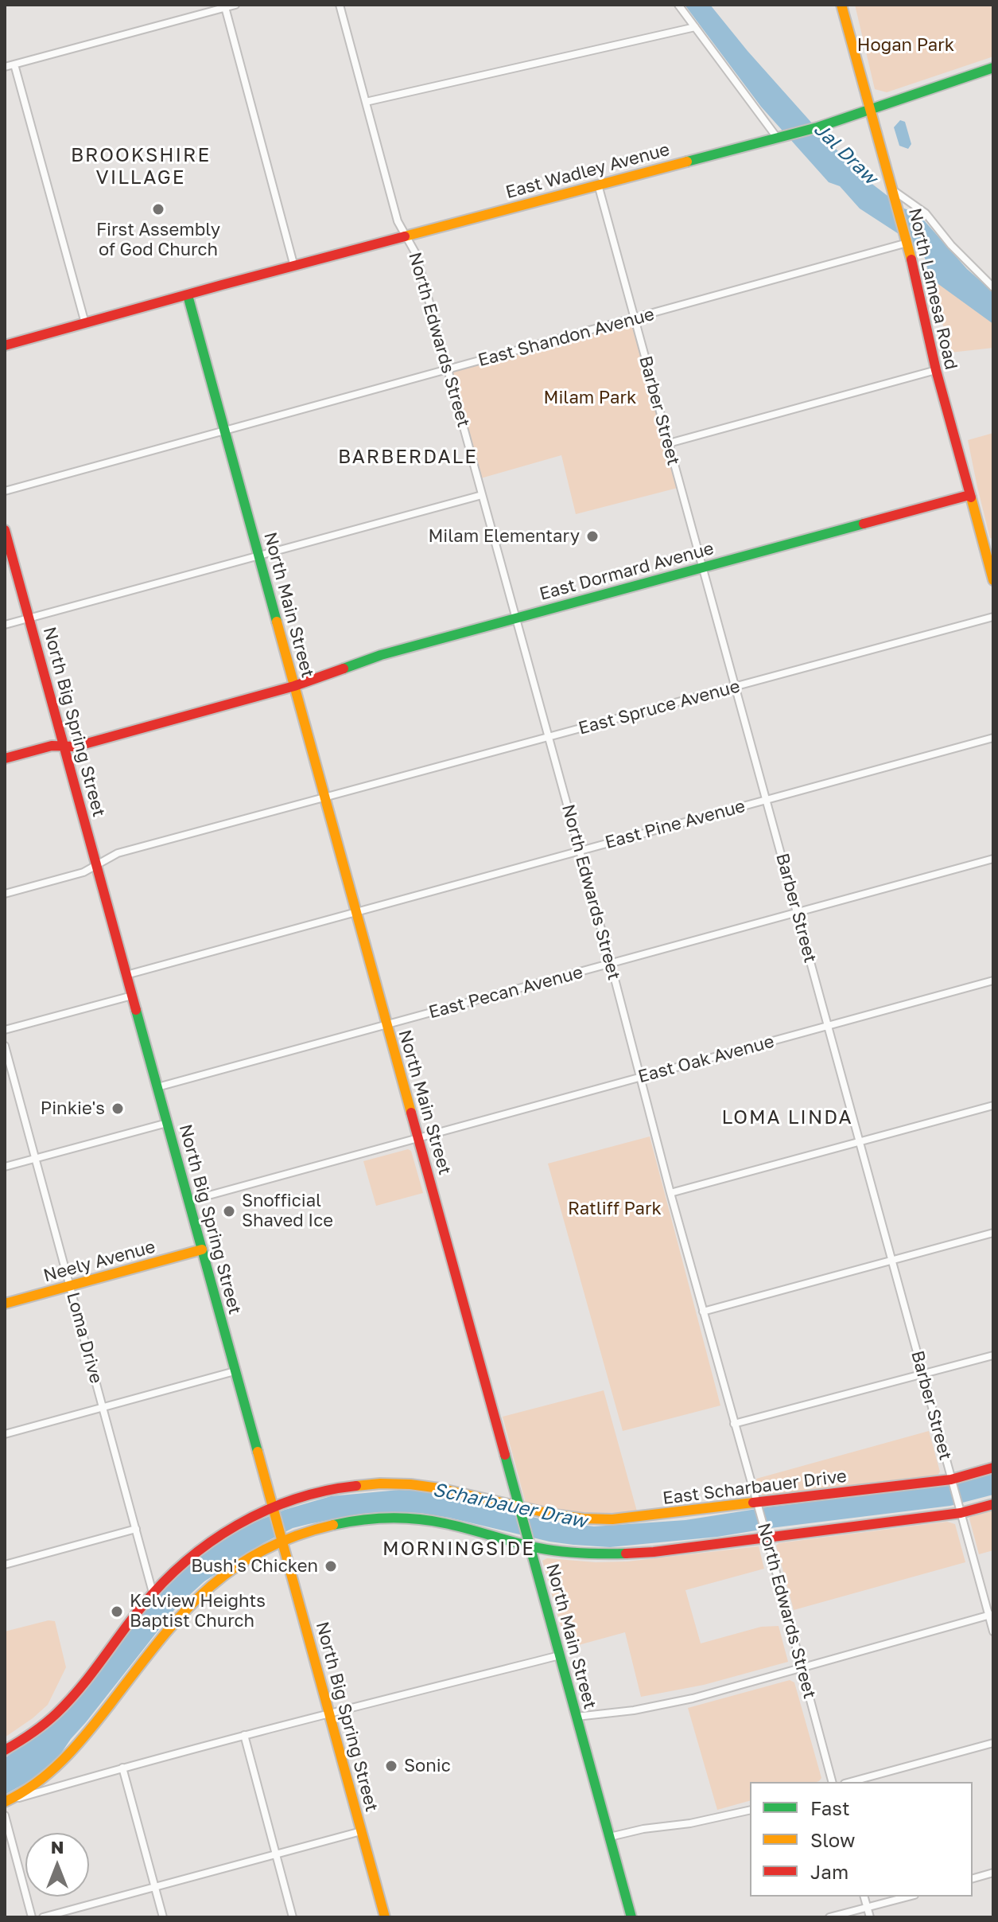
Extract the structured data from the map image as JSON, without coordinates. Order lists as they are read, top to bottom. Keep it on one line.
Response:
{"streets":{"main road":["East Wadley Avenue","North Lamesa Road","East Dormard Avenue","North Main Street","North Big Spring Street","Neely Avenue","East Scharbauer Drive"],"street":["East Shandon Avenue","North Edwards Street","Barber Street","East Spruce Avenue","East Pine Avenue","East Pecan Avenue","East Oak Avenue","Loma Drive"]},"crossings":[["East Wadley Avenue","North Lamesa Road"],["East Wadley Avenue","North Edwards Street"],["East Wadley Avenue","Barber Street"],["East Wadley Avenue","North Main Street"],["North Lamesa Road","East Shandon Avenue"],["North Lamesa Road","East Dormard Avenue"],["East Shandon Avenue","North Edwards Street"],["East Shandon Avenue","Barber Street"],["East Shandon Avenue","North Main Street"],["North Edwards Street","East Dormard Avenue"],["North Edwards Street","East Spruce Avenue"],["North Edwards Street","East Pine Avenue"],["North Edwards Street","East Pecan Avenue"],["North Edwards Street","East Oak Avenue"],["North Edwards Street","East Scharbauer Drive"],["Barber Street","East Dormard Avenue"],["Barber Street","East Spruce Avenue"],["Barber Street","East Pine Avenue"],["Barber Street","East Pecan Avenue"],["Barber Street","East Oak Avenue"],["Barber Street","East Scharbauer Drive"],["East Dormard Avenue","North Main Street"],["East Dormard Avenue","North Big Spring Street"],["North Main Street","East Spruce Avenue"],["North Main Street","East Pine Avenue"],["North Main Street","East Pecan Avenue"],["North Main Street","East Oak Avenue"],["North Main Street","East Scharbauer Drive"],["East Spruce Avenue","North Big Spring Street"],["North Big Spring Street","East Pine Avenue"],["North Big Spring Street","East Pecan Avenue"],["North Big Spring Street","East Oak Avenue"],["North Big Spring Street","Neely Avenue"],["North Big Spring Street","East Scharbauer Drive"],["Neely Avenue","Loma Drive"],["Loma Drive","East Scharbauer Drive"]],"districts":["BROOKSHIRE VILLAGE","BARBERDALE","LOMA LINDA","MORNINGSIDE"],"water":["Jal Draw","Scharbauer Draw"],"parks":["Hogan Park","Milam Park","Ratliff Park"],"places":["First Assembly of God Church","Milam Elementary","Pinkie's","Snofficial Shaved Ice","Bush's Chicken","Kelview Heights Baptist Church","Sonic"],"legend":["Fast","Slow","Jam"],"north":"top"}
